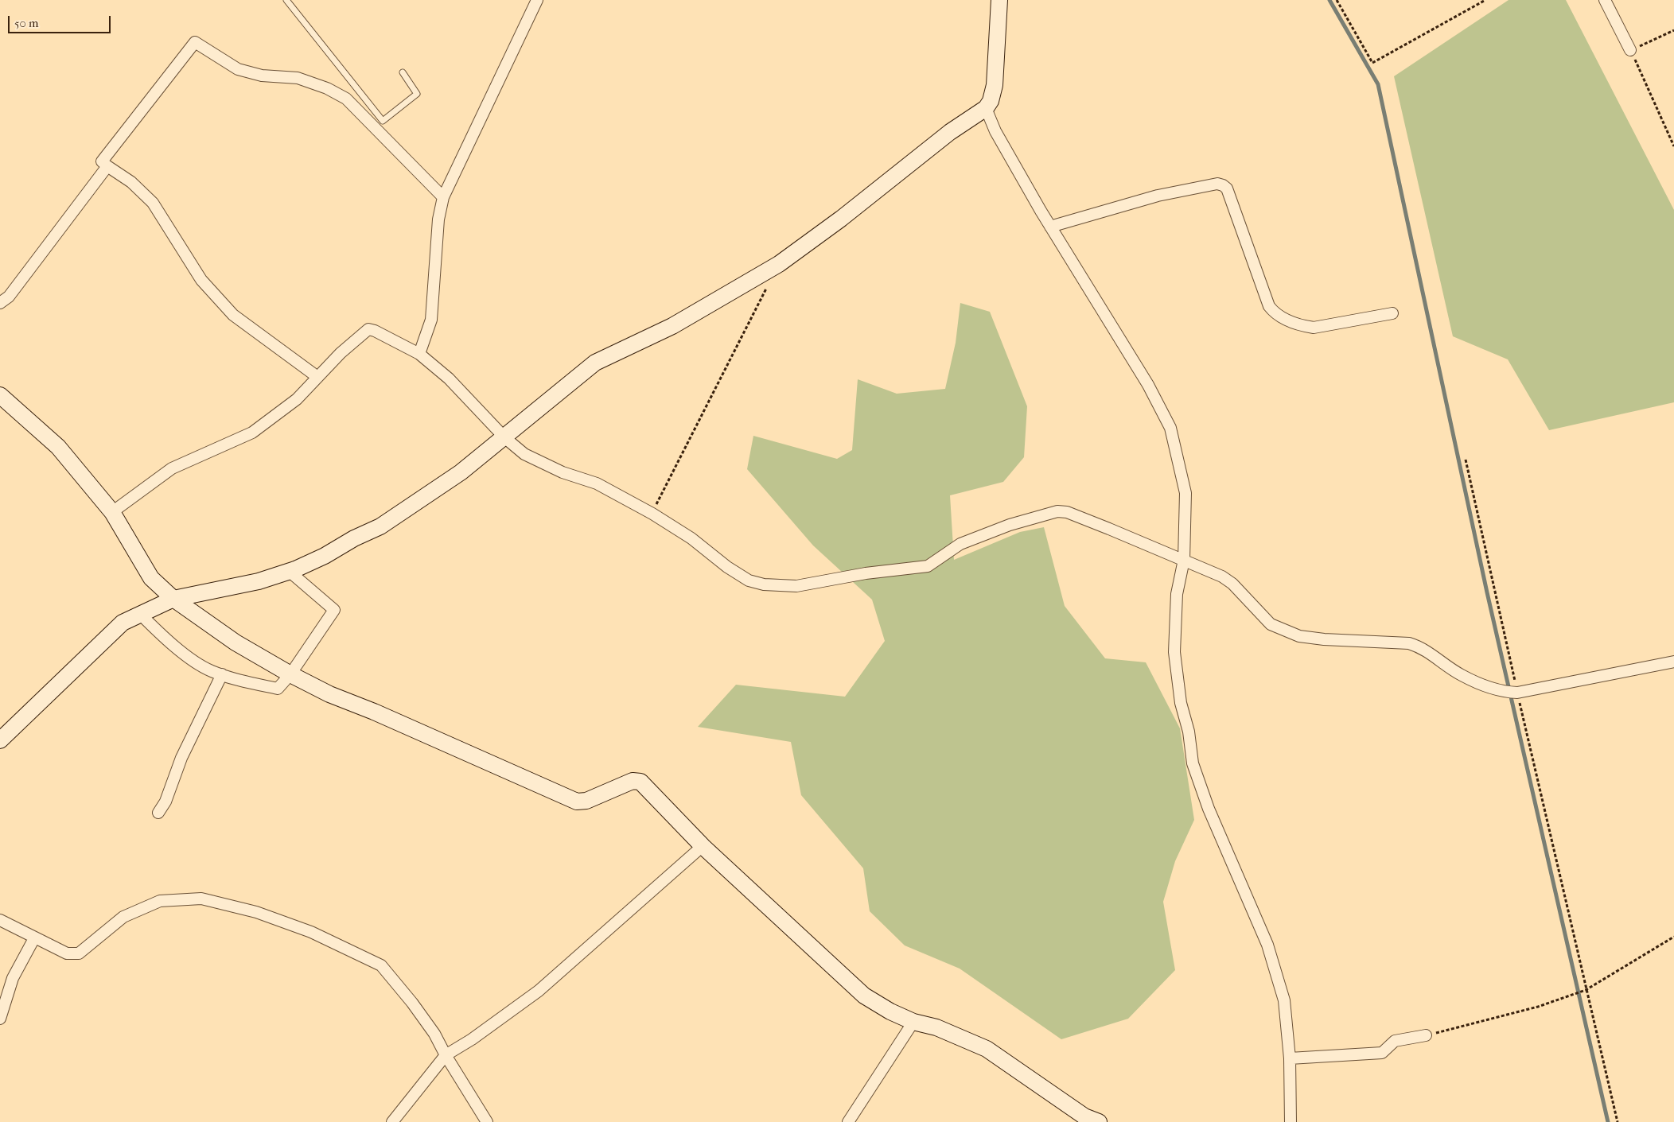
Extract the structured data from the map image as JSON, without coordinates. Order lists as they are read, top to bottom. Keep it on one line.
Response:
{"scale_bar":"50 m"}
